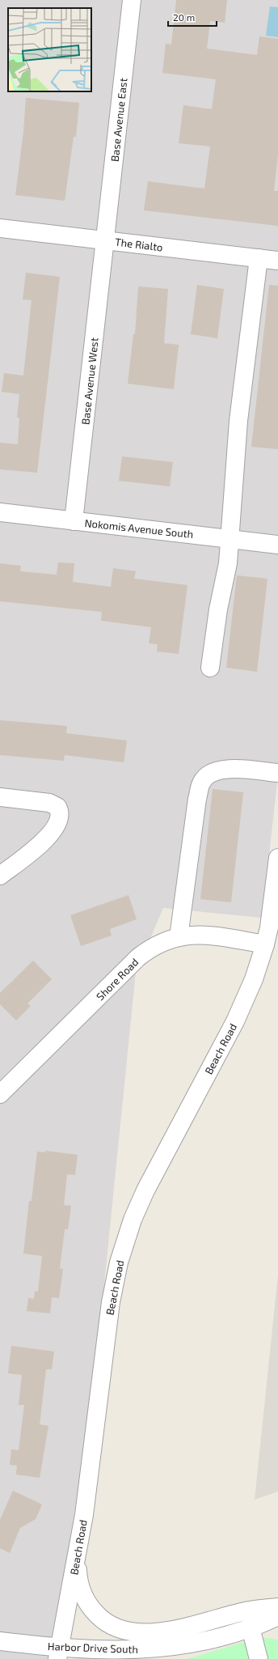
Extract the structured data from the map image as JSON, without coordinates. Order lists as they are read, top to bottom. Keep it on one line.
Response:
{"streets":{"street":["Base Avenue East","The Rialto","Base Avenue West","Nokomis Avenue South","Shore Road","Beach Road","Harbor Drive South"]},"crossings":[["Base Avenue East","The Rialto"],["Base Avenue East","Base Avenue West"],["The Rialto","Base Avenue West"],["Base Avenue West","Nokomis Avenue South"],["Shore Road","Beach Road"],["Beach Road","Harbor Drive South"]],"scale_bar":"20 m"}
